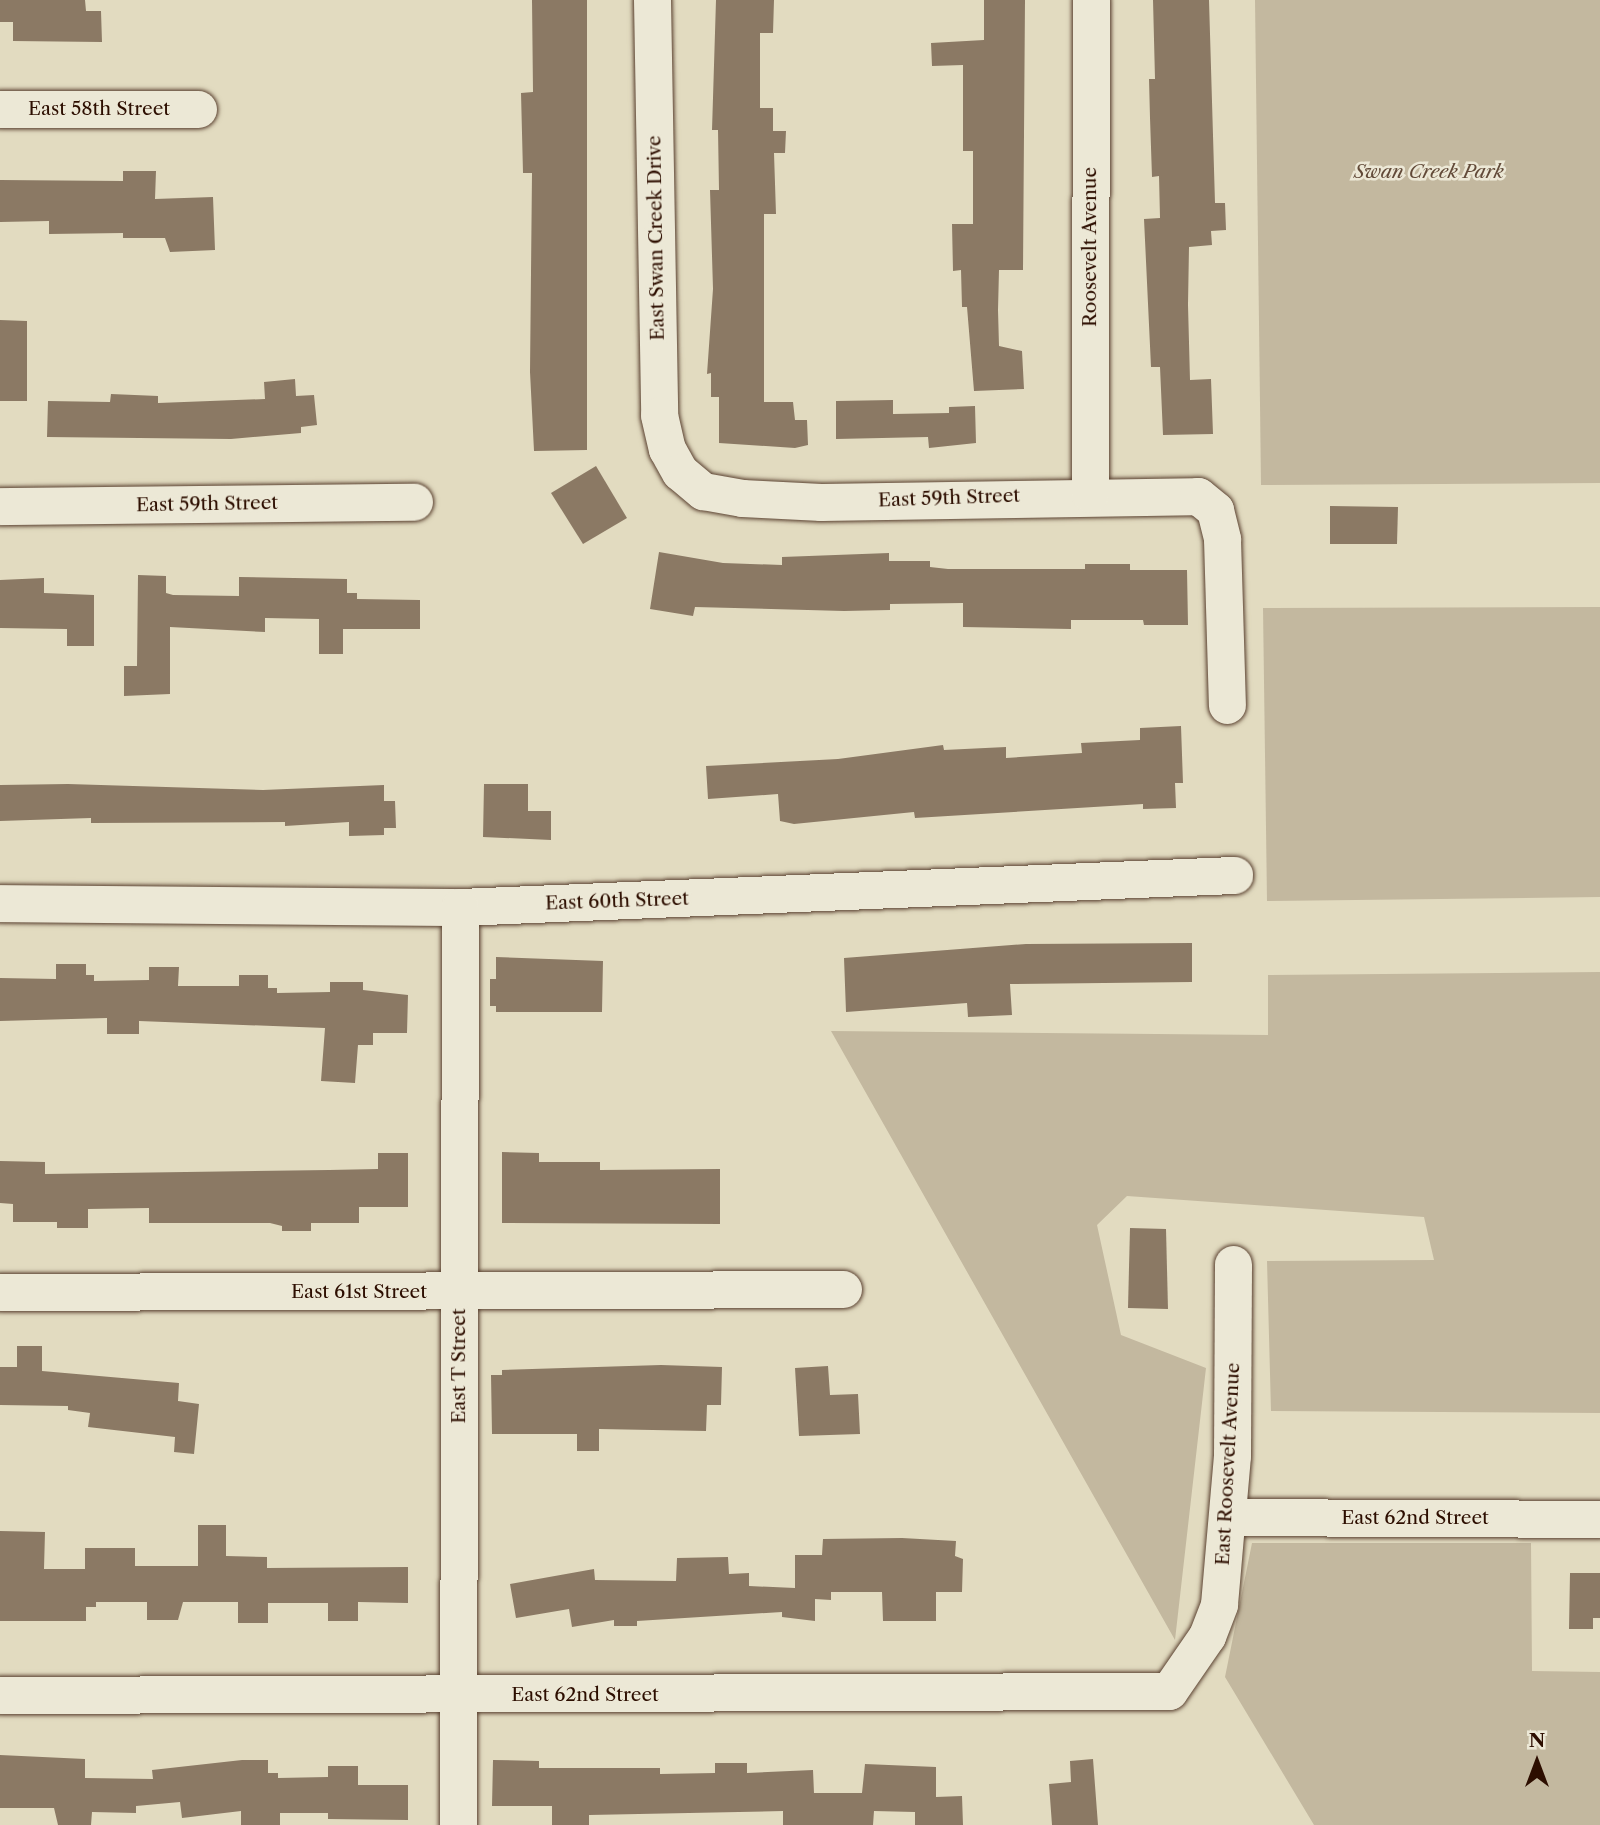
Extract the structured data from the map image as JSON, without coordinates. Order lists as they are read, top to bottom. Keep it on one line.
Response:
{"streets":{"street":["East 58th Street","East Swan Creek Drive","Roosevelt Avenue","East 59th Street","East 60th Street","East 61st Street","East T Street","East Roosevelt Avenue","East 62nd Street"]},"crossings":[["East Swan Creek Drive","East 59th Street"],["Roosevelt Avenue","East 59th Street"],["East 60th Street","East T Street"],["East 61st Street","East T Street"],["East T Street","East 62nd Street"],["East Roosevelt Avenue","East 62nd Street"]],"parks":["Swan Creek Park"],"north":"top"}
